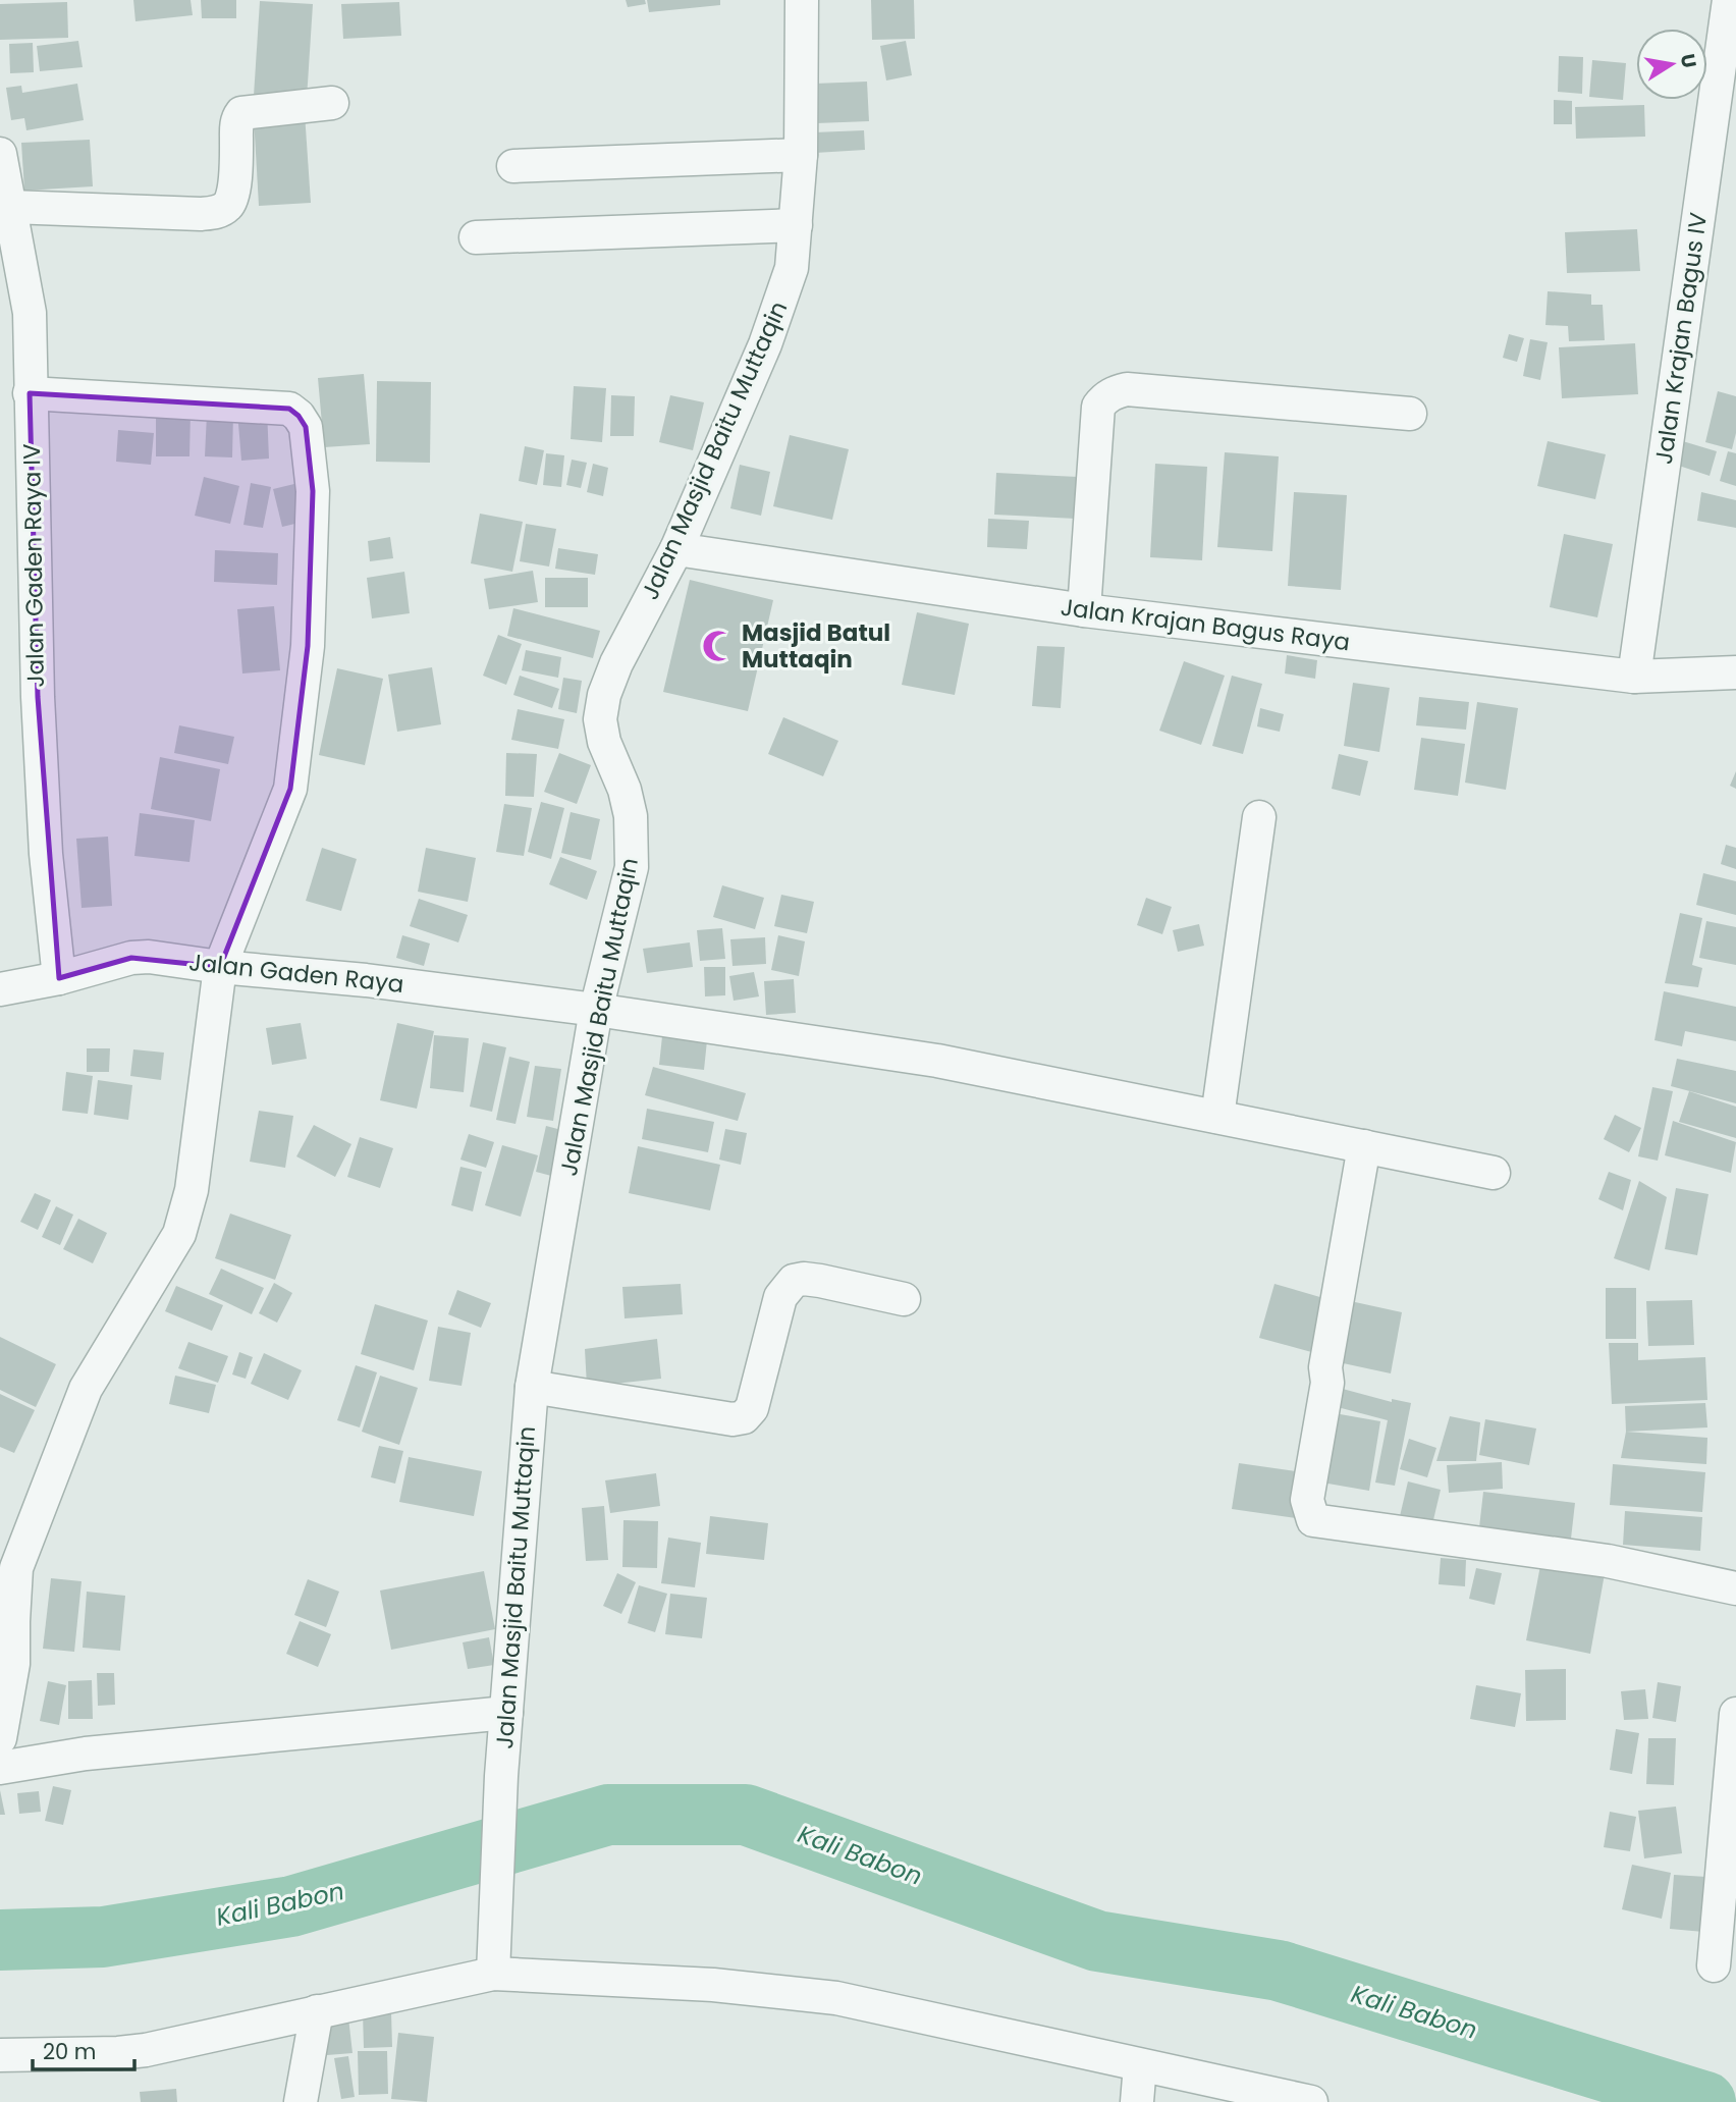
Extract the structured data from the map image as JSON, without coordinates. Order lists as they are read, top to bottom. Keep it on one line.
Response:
{"streets":{"street":["Jalan Krajan Bagus IV","Jalan Masjid Baitu Muttaqin","Jalan Gaden Raya IV","Jalan Krajan Bagus Raya","Jalan Gaden Raya"]},"crossings":[["Jalan Krajan Bagus IV","Jalan Krajan Bagus Raya"],["Jalan Masjid Baitu Muttaqin","Jalan Krajan Bagus Raya"],["Jalan Masjid Baitu Muttaqin","Jalan Gaden Raya"],["Jalan Gaden Raya IV","Jalan Gaden Raya"]],"water":["Kali Babon"],"places":{"mosque":["Masjid Batul Muttaqin"]},"scale_bar":"20 m","north":"right"}
